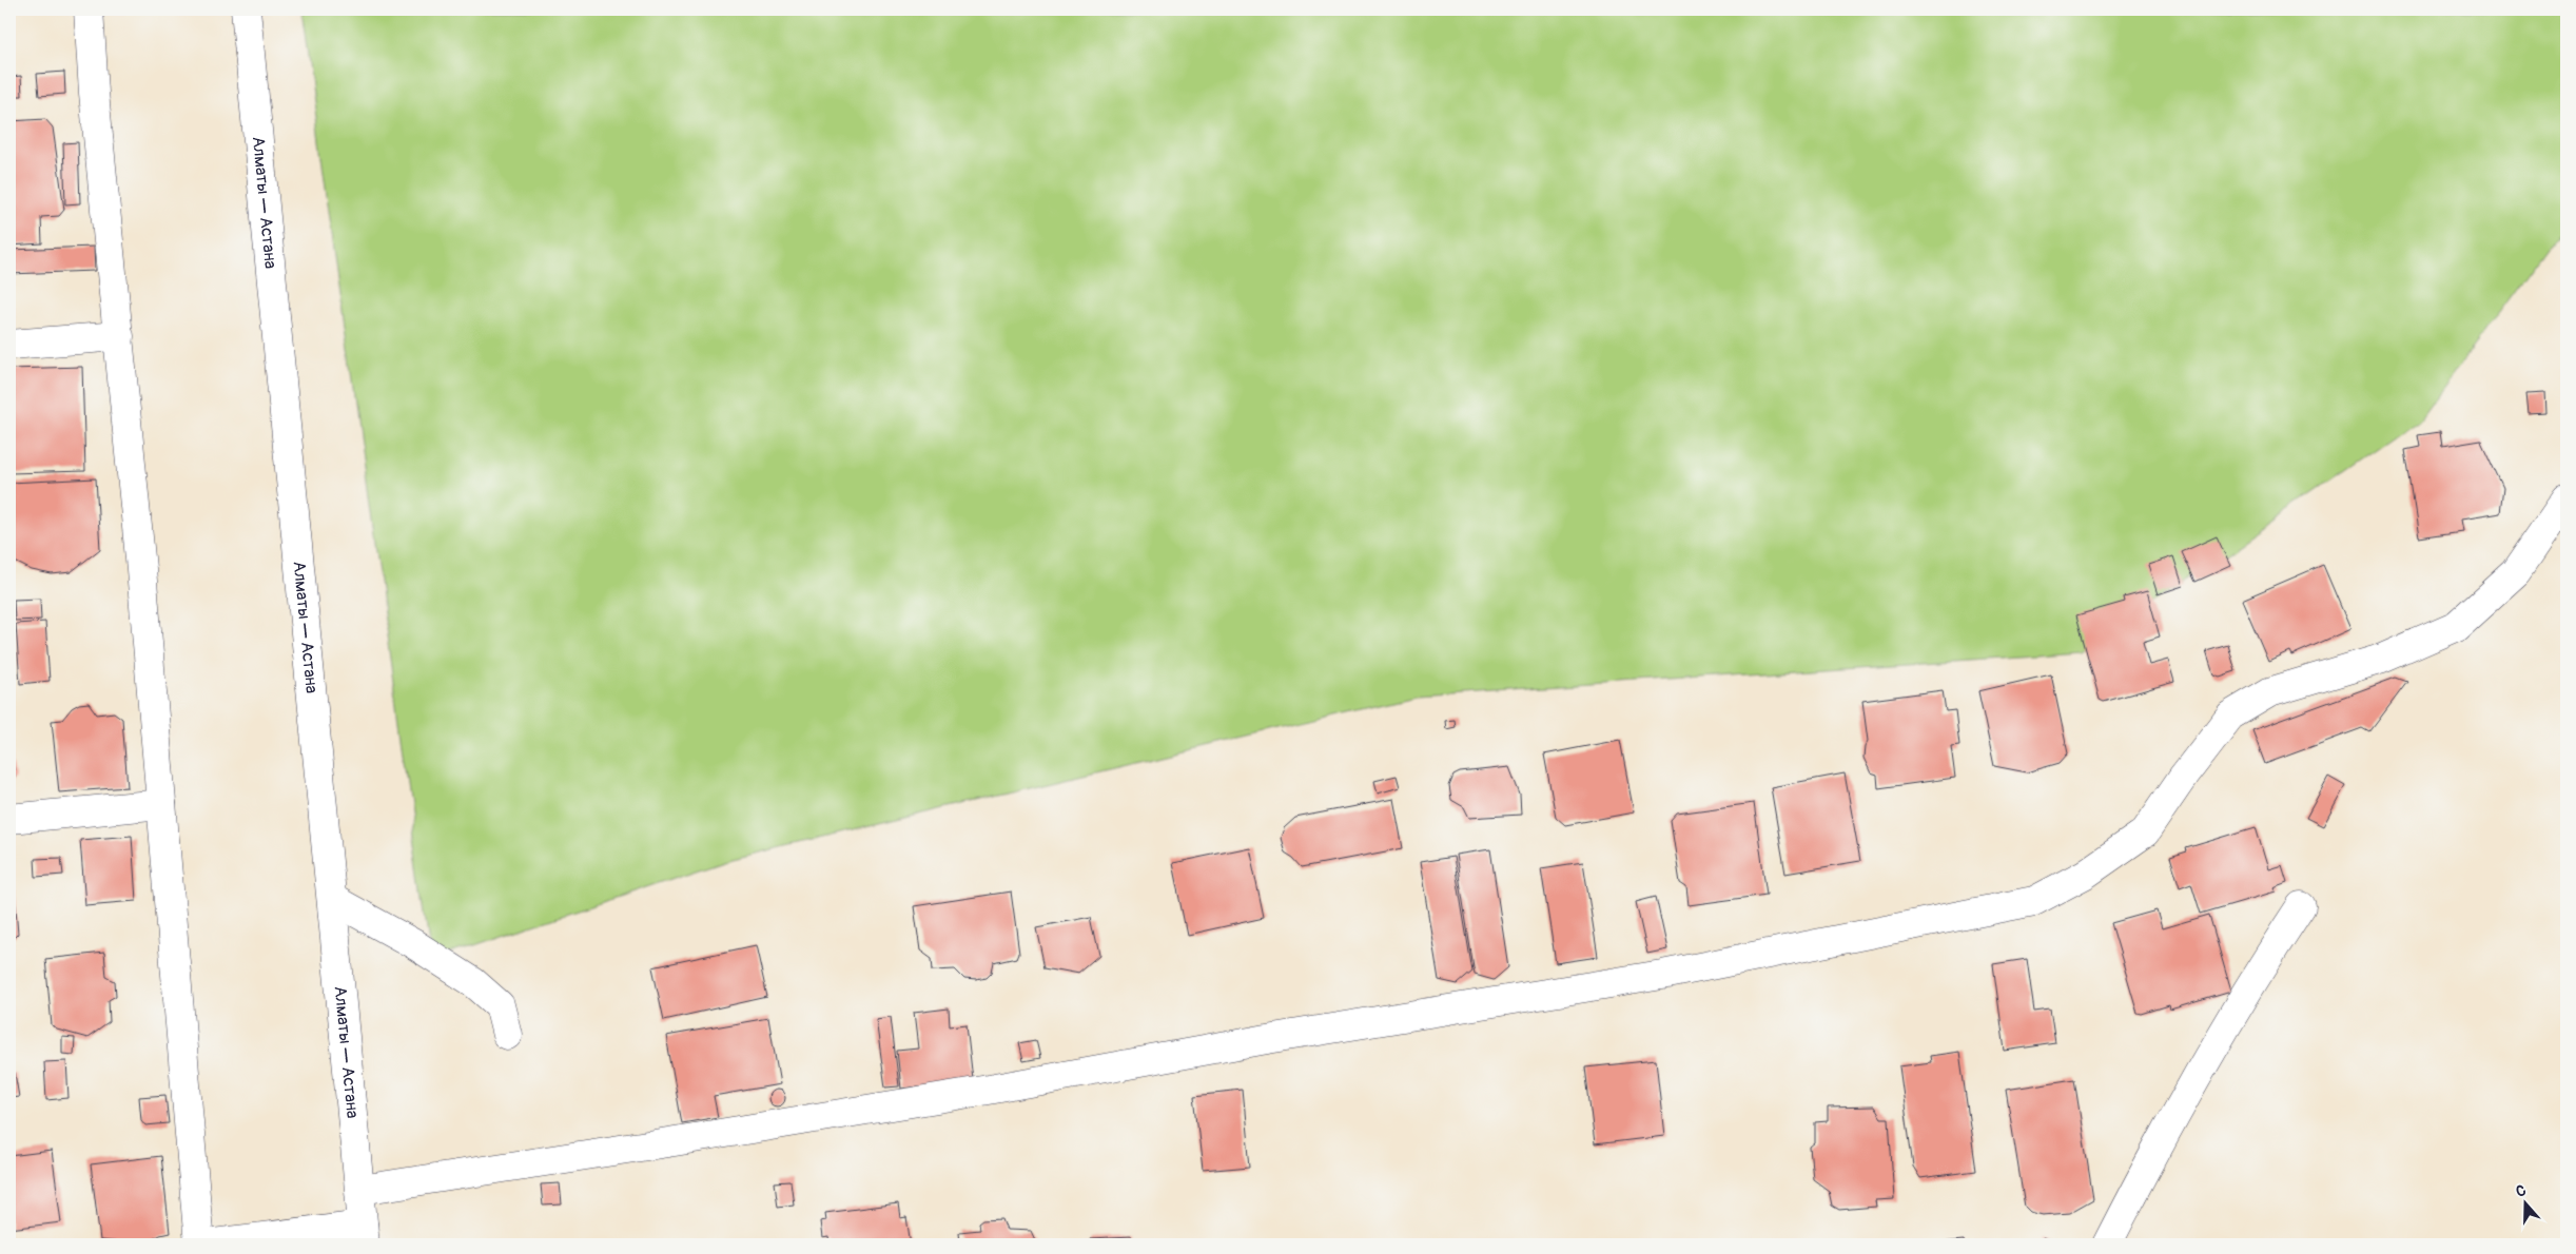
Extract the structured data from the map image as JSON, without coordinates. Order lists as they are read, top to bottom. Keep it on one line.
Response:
{"streets":{"main road":["Алматы — Астана"]},"north":"top"}
